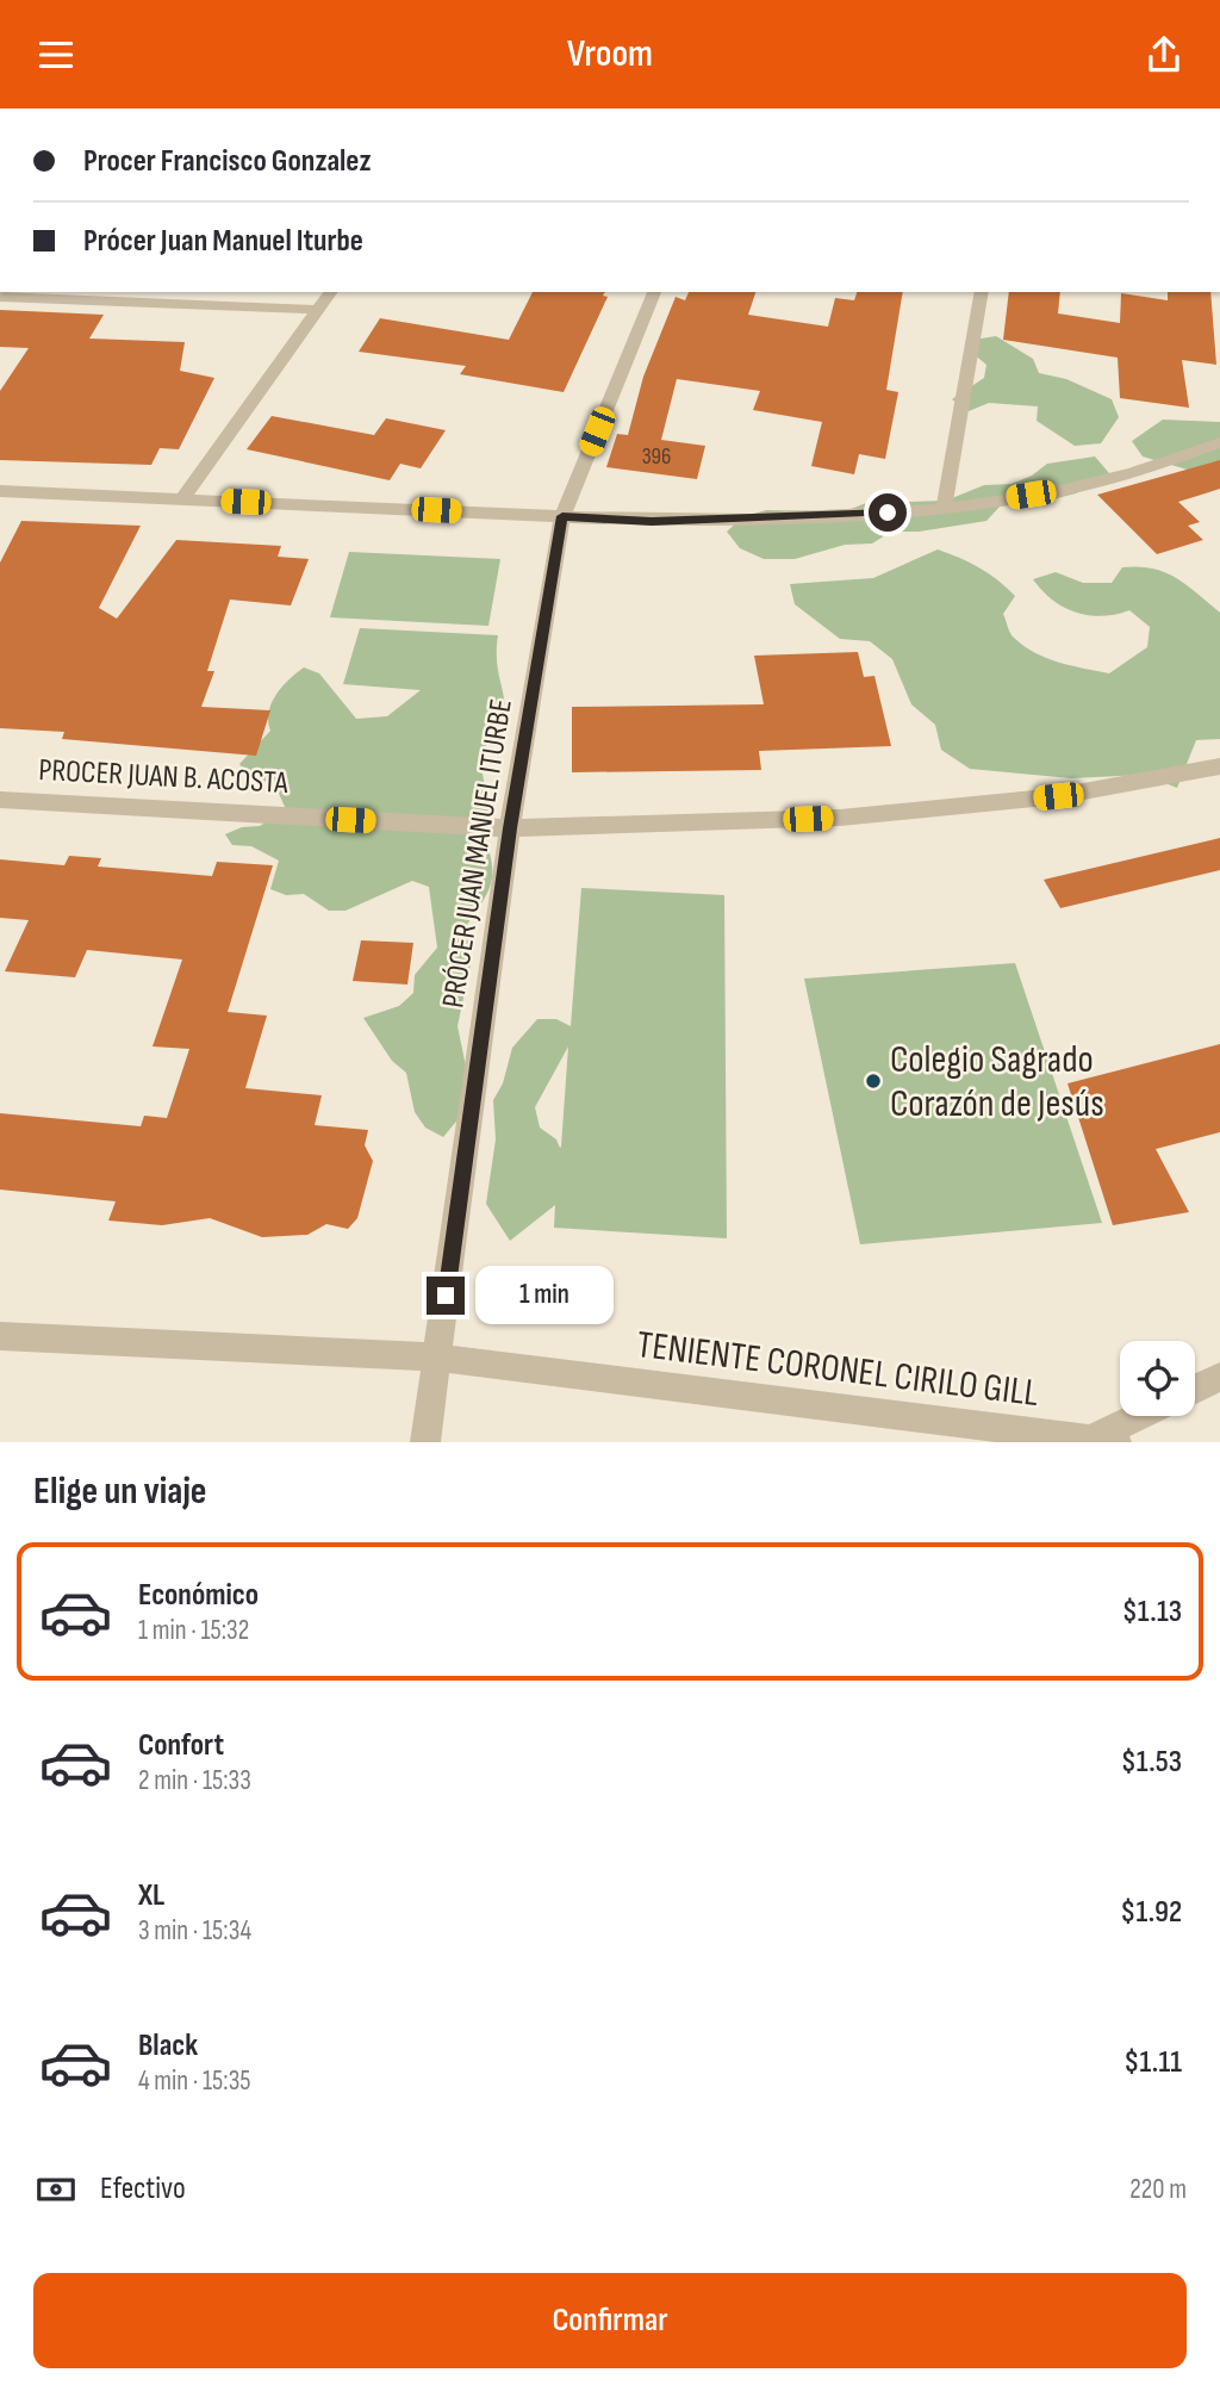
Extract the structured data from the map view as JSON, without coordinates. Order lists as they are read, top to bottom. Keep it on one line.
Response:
{"streets":{"street":["PROCER JUAN B. ACOSTA","PRÓCER JUAN MANUEL ITURBE","TENIENTE CORONEL CIRILO GILL"]},"crossings":[["PROCER JUAN B. ACOSTA","PRÓCER JUAN MANUEL ITURBE"],["PRÓCER JUAN MANUEL ITURBE","TENIENTE CORONEL CIRILO GILL"]],"places":["Colegio Sagrado Corazón de Jesús"],"house_numbers":["396"],"page":{"header":"Vroom","banner":["Procer Francisco Gonzalez","Prócer Juan Manuel Iturbe"],"bubble":"1 min","heading":"Elige un viaje","list":[{"name":"Económico","note":"1 min · 15:32","value":"$1.13"},{"name":"Confort","note":"2 min · 15:33","value":"$1.53"},{"name":"XL","note":"3 min · 15:34","value":"$1.92"},{"name":"Black","note":"4 min · 15:35","value":"$1.11"}],"pay":["Efectivo","220 m"],"buttons":"Confirmar"}}
